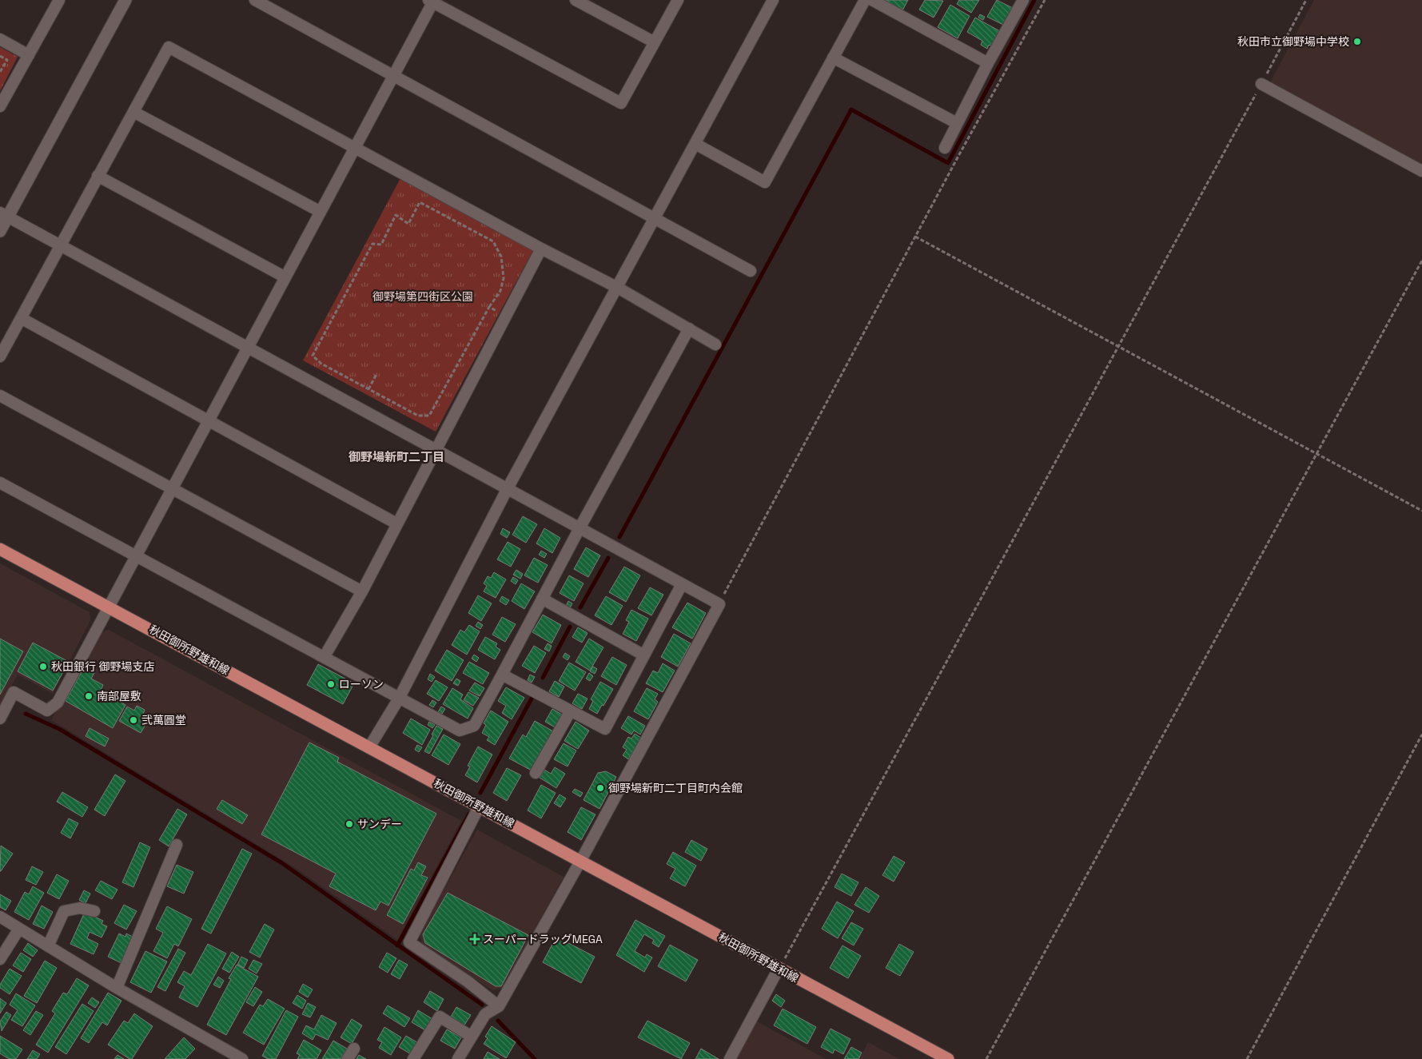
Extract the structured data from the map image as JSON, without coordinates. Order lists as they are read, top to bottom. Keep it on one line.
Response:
{"streets":{"main road":["秋田御所野雄和線"]},"districts":["御野場新町二丁目"],"parks":["御野場第四街区公園"],"places":{"other":["秋田市立御野場中学校","秋田銀行 御野場支店","ローソン","南部屋敷","弐萬圓堂","御野場新町二丁目町内会館","サンデー"],"health":["スーパードラッグMEGA"]}}
